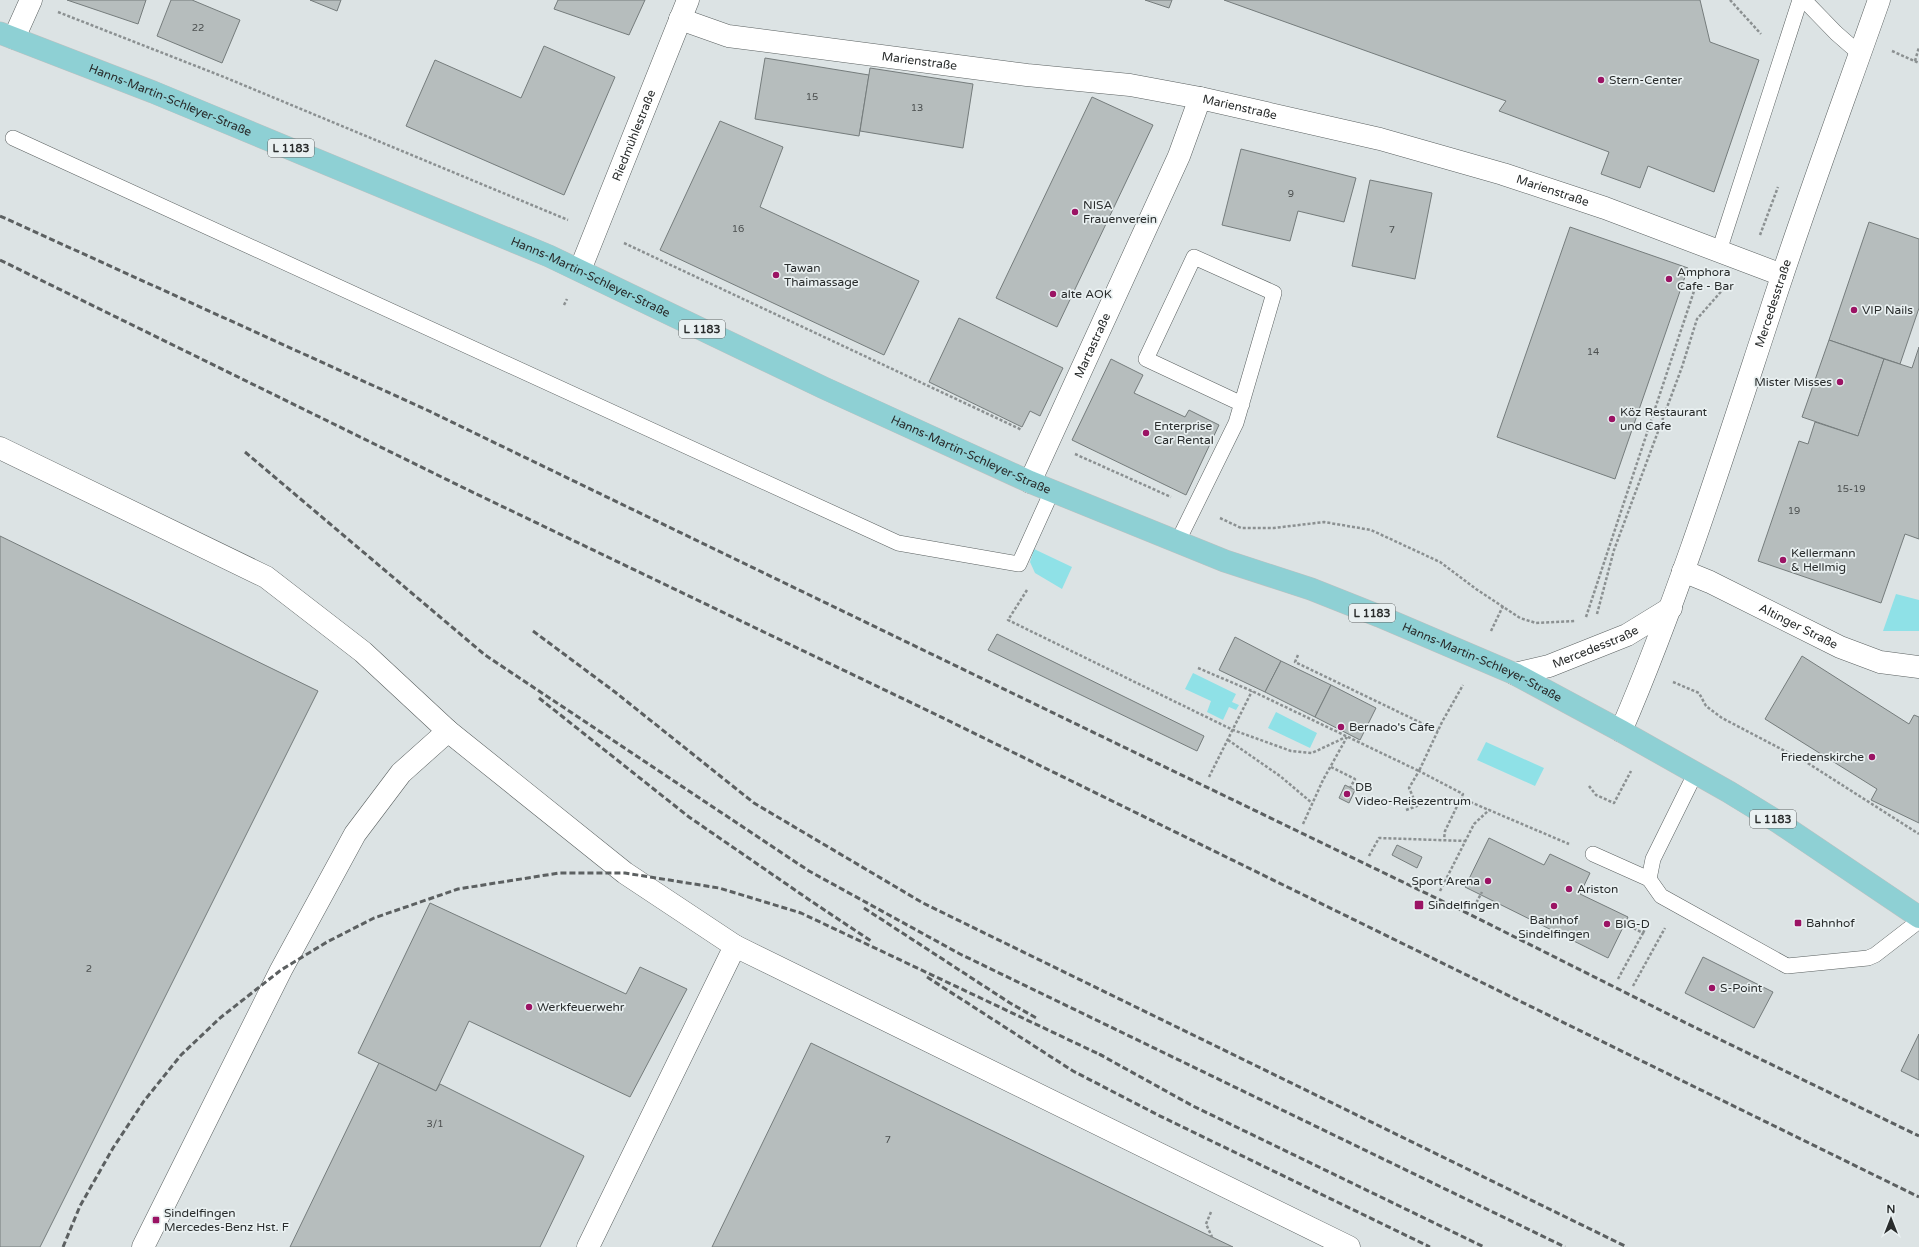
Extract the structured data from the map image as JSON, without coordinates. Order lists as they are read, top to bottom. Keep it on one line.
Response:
{"streets":{"main road":["Hanns-Martin-Schleyer-Straße","L 1183"],"street":["Marienstraße","Riedmühlestraße","Mercedesstraße","Martastraße","Altinger Straße"]},"crossings":[["Marienstraße","Riedmühlestraße"],["Marienstraße","Mercedesstraße"],["Marienstraße","Martastraße"],["Hanns-Martin-Schleyer-Straße","Riedmühlestraße"],["Hanns-Martin-Schleyer-Straße","Mercedesstraße"],["Hanns-Martin-Schleyer-Straße","Martastraße"],["Mercedesstraße","Altinger Straße"]],"places":{"other":["Stern-Center","NISA Frauenverein","Tawan Thaimassage","Amphora Cafe - Bar","alte AOK","VIP Nails","Mister Misses","Köz Restaurant und Cafe","Enterprise Car Rental","Kellermann & Hellmig","Bernado's Cafe","Friedenskirche","DB Video-Reisezentrum","Sport Arena","Ariston","Bahnhof Sindelfingen","BIG-D","S-Point","Werkfeuerwehr"],"transit":["Sindelfingen","Bahnhof","Sindelfingen Mercedes-Benz Hst. F"]},"house_numbers":["22","15","13","9","16","7","14","15-19","19","2","3/1","7"],"north":"top"}
